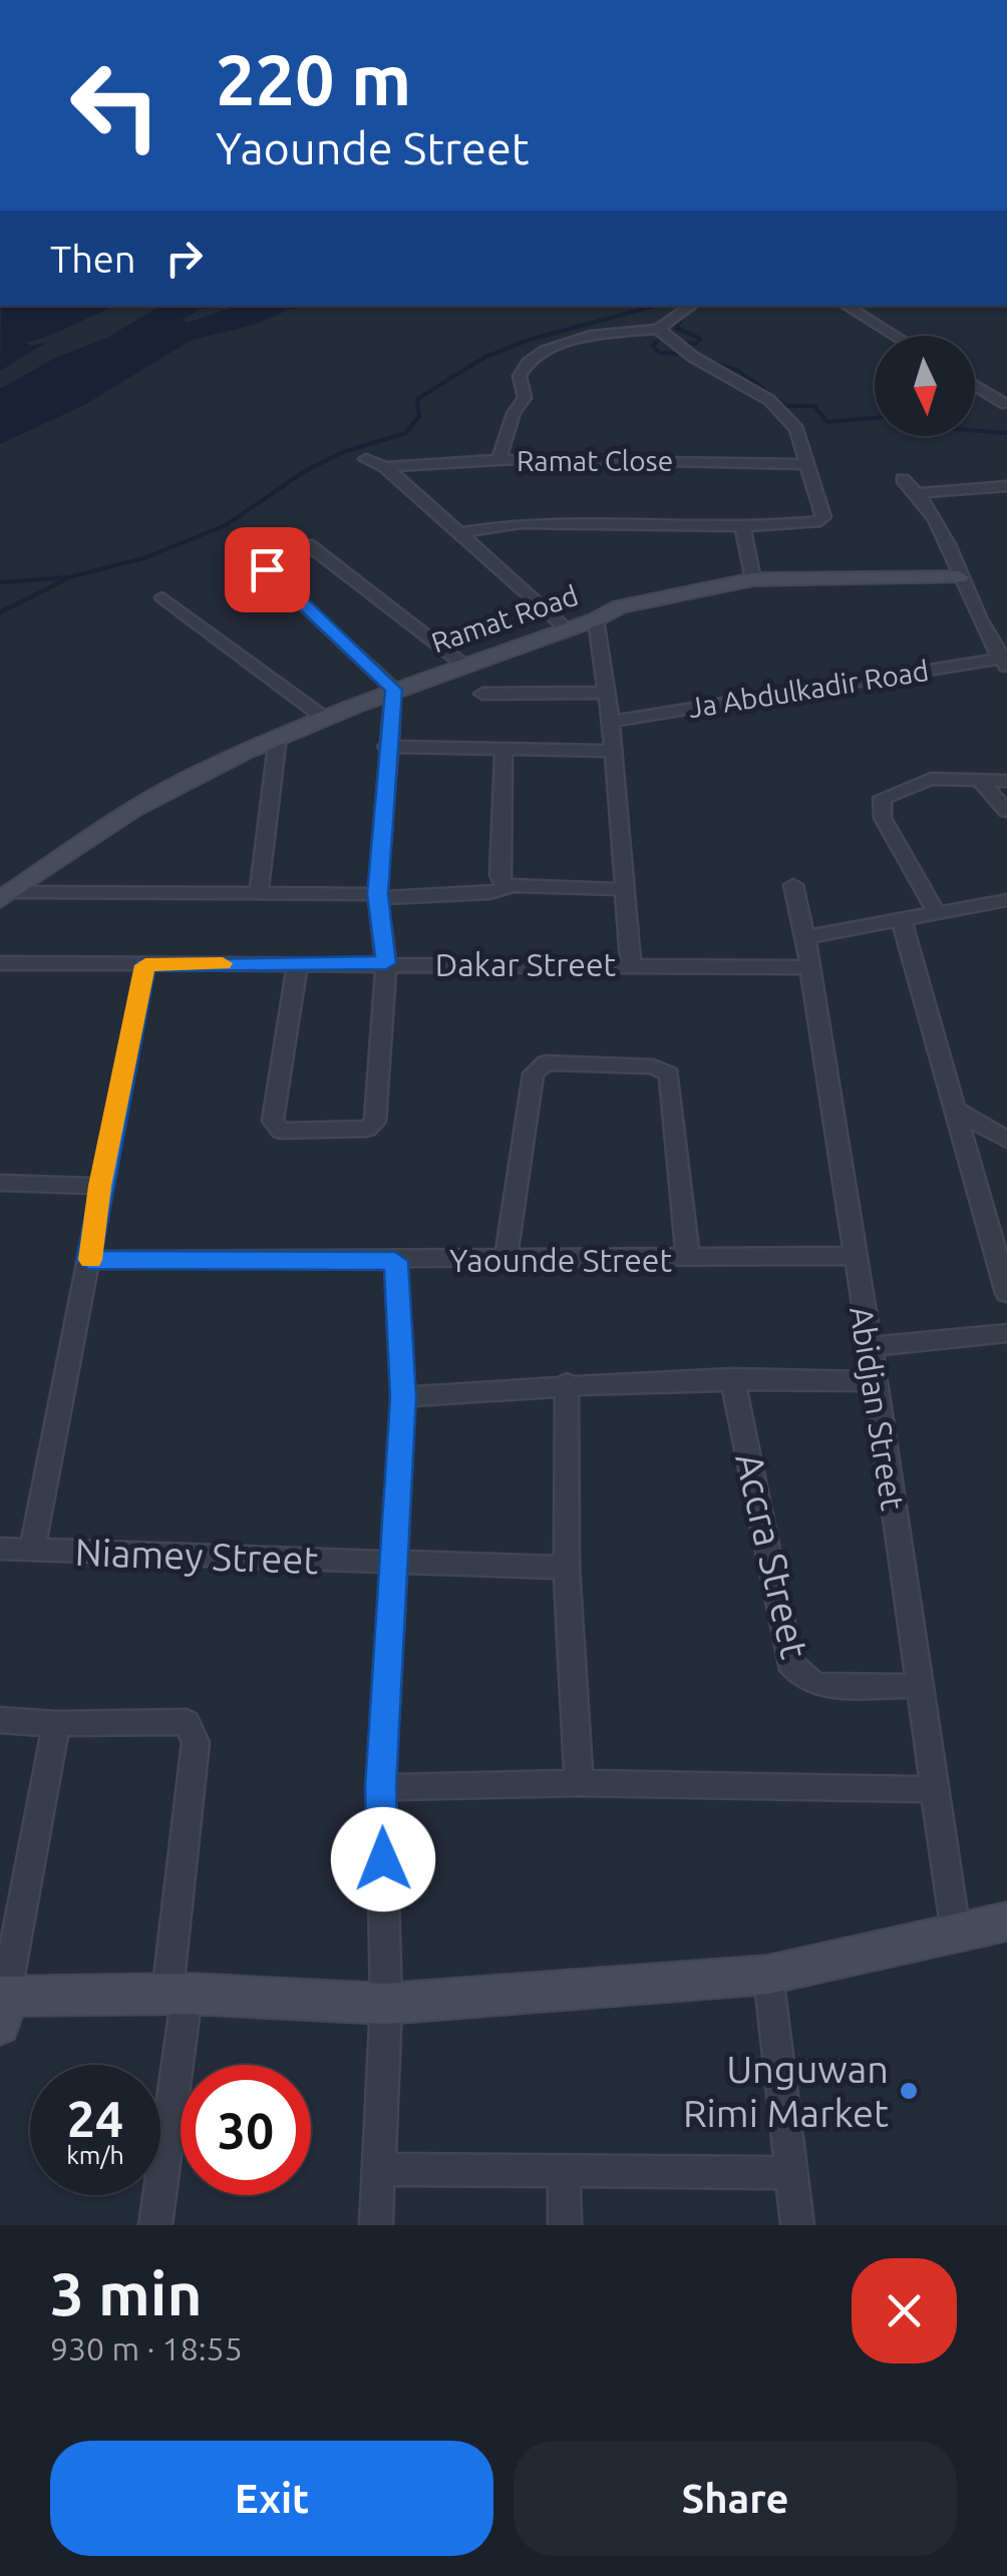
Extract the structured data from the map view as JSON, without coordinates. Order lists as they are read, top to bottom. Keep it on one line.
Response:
{"streets":{"street":["Ramat Close","Ramat Road","Ja Abdulkadir Road","Dakar Street","Yaounde Street","Abidjan Street","Niamey Street","Accra Street"]},"crossings":[["Ramat Close","Ramat Road"],["Dakar Street","Abidjan Street"],["Yaounde Street","Abidjan Street"],["Abidjan Street","Accra Street"]],"places":["Unguwan Rimi Market"],"north":"bottom","page":{"turn":["220 m","Yaounde Street"],"then":"Then","speed":"24 km/h","limit":"30","heading":["3 min","930 m · 18:55"],"buttons":["Exit","Share"]}}
